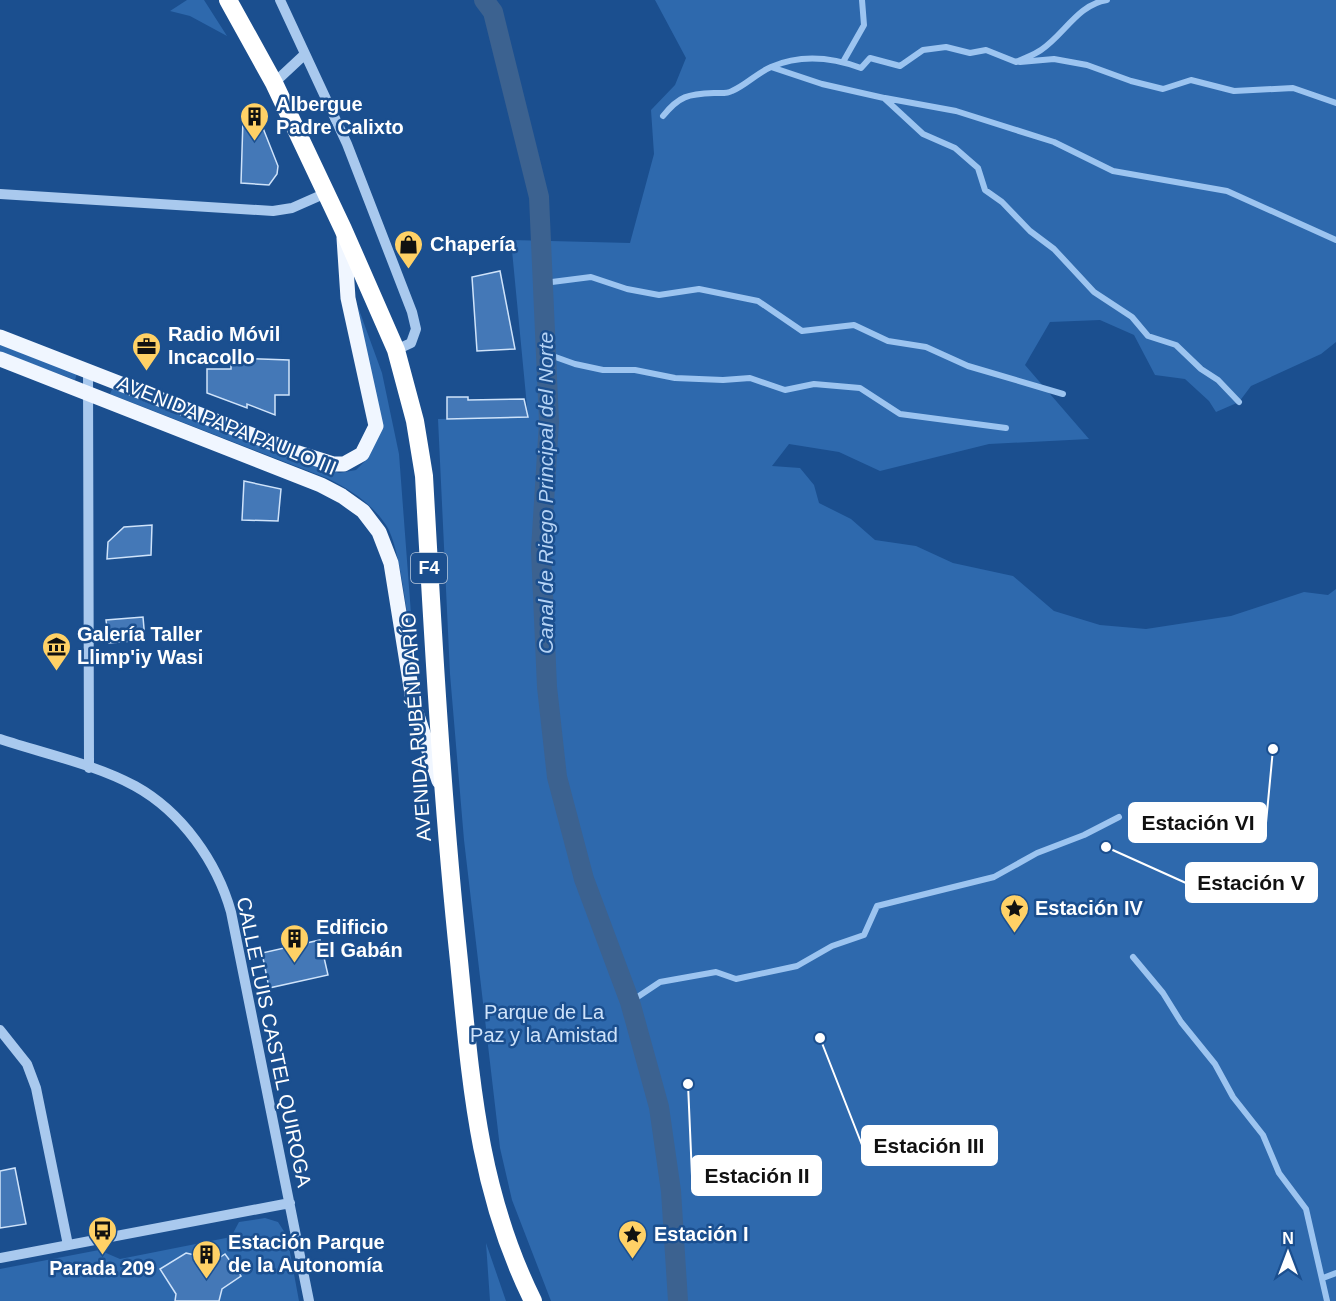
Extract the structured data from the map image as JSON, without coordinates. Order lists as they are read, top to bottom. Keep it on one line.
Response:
{"streets":{"highway":["F4","AVENIDA RUBÉN DARÍO"],"main road":["AVENIDA PAPA PAULO III"],"street":["CALLE LUIS CASTEL QUIROGA"]},"crossings":[["AVENIDA PAPA PAULO III","AVENIDA RUBÉN DARÍO"]],"water":["Canal de Riego Principal del Norte"],"parks":["Parque de La Paz y la Amistad"],"places":{"building":["Albergue Padre Calixto","Edificio El Gabán","Estación Parque de la Autonomía"],"shop":["Chapería"],"office":["Radio Móvil Incacollo"],"museum":["Galería Taller Llimp'iy Wasi"],"other":["Estación VI","Estación V","Estación III","Estación II"],"place":["Estación IV","Estación I"],"bus stop":["Parada 209"]},"north":"top"}
